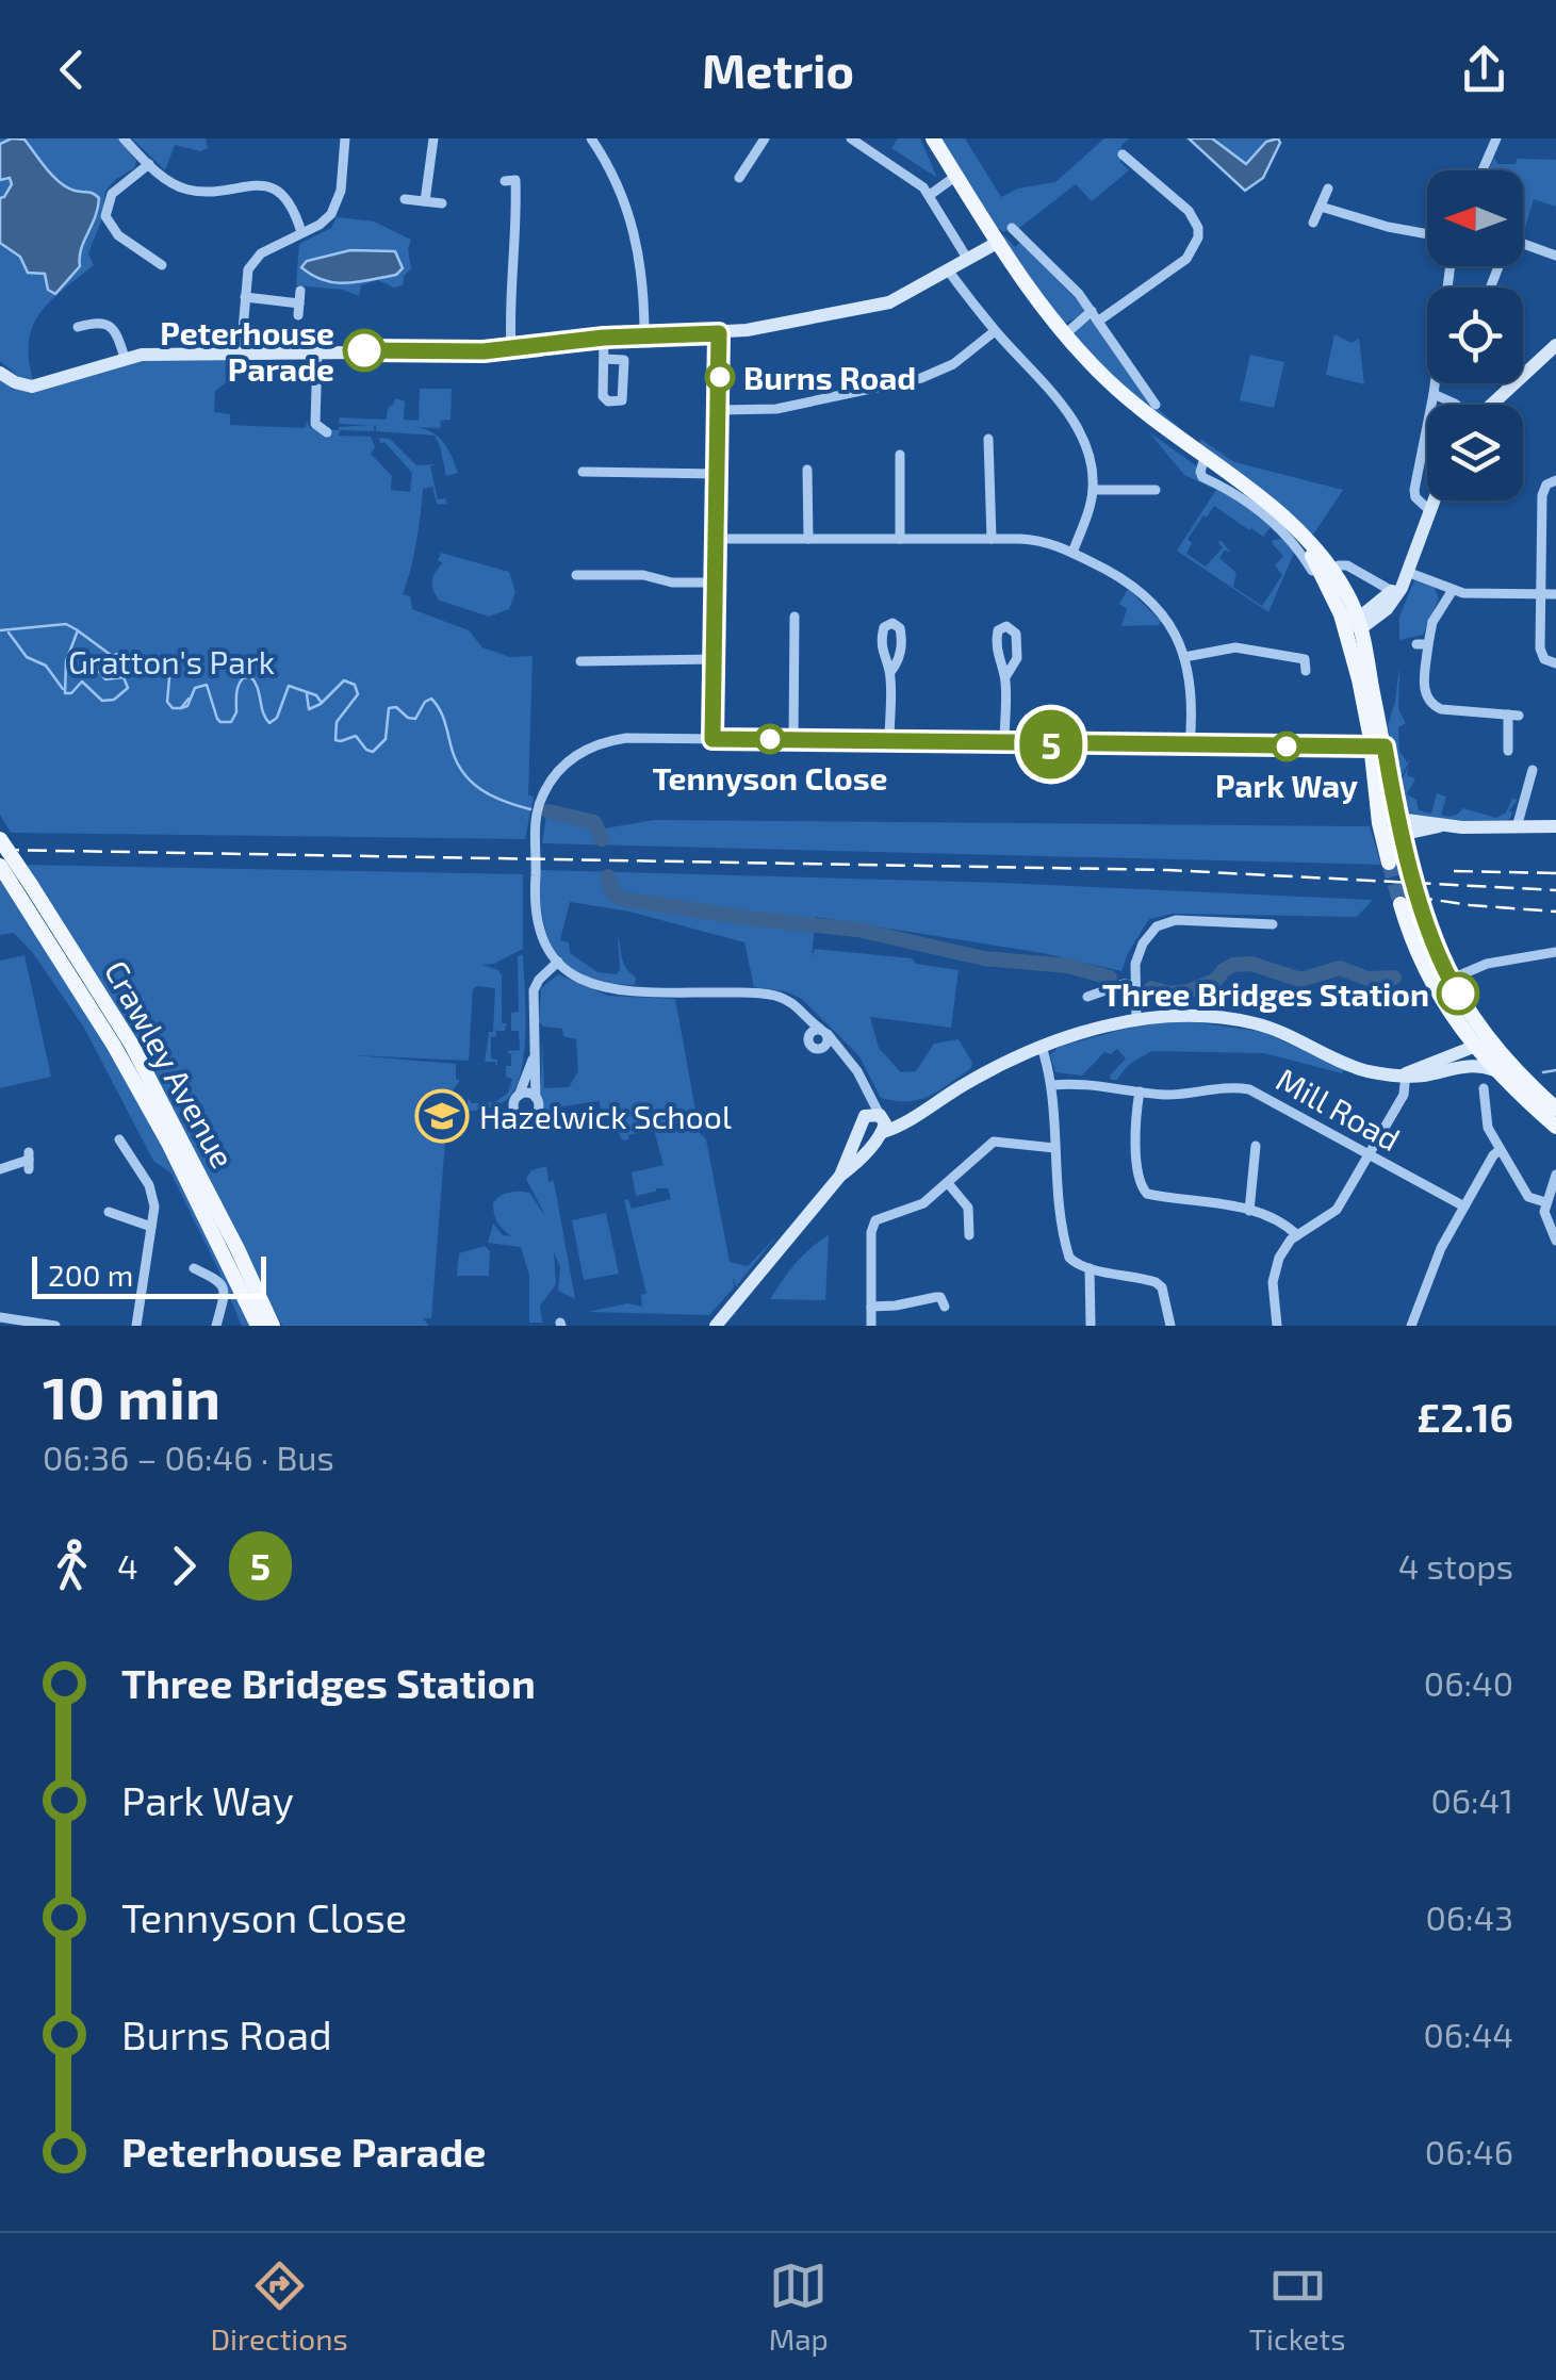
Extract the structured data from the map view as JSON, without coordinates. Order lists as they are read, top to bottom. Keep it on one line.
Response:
{"streets":{"main road":["Crawley Avenue"],"street":["Mill Road"]},"parks":["Gratton's Park"],"places":{"other":["Peterhouse Parade","Burns Road","Tennyson Close","Park Way","Three Bridges Station"],"school or university":["Hazelwick School"]},"lines":["bus line 5"],"scale_bar":"200 m","north":"left","page":{"header":"Metrio","on_map":"5","scale":"200 m","heading":["10 min","06:36 – 06:46 · Bus","£2.16"],"legs":["4","5","4 stops"],"list":[{"name":"Three Bridges Station","value":"06:40"},{"name":"Park Way","value":"06:41"},{"name":"Tennyson Close","value":"06:43"},{"name":"Burns Road","value":"06:44"},{"name":"Peterhouse Parade","value":"06:46"}],"tabs":["Directions","Map","Tickets"]}}
